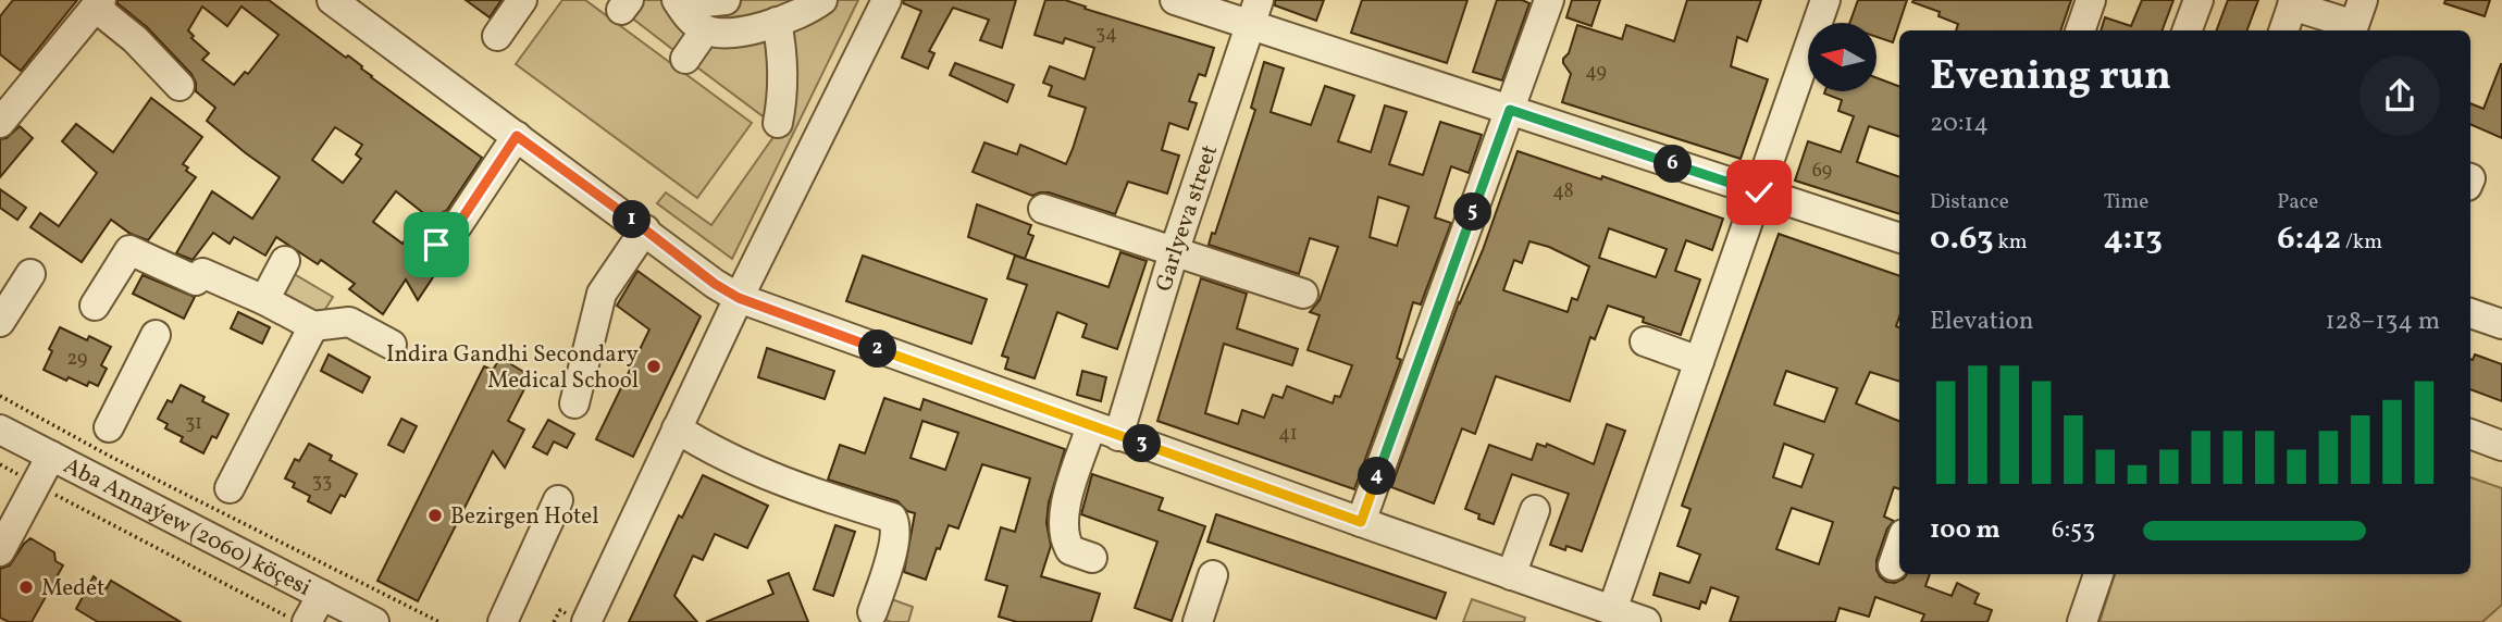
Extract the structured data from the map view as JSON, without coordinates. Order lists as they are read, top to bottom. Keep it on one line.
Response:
{"streets":{"street":["Garlyeva street","Aba Annaýew (2060) köçesi"]},"places":["Indira Gandhi Secondary Medical School","Bezirgen Hotel","Medet"],"house_numbers":["34","49","69","48","29","31","41","33"],"north":"left","page":{"heading":["Evening run","20:14"],"pins":["6","5","1","2","3","4"],"stats":[["Distance","0.63 km"],["Time","4:13"],["Pace","6:42 /km"]],"chart":["Elevation","128–134 m"],"list":[{"name":"100 m","note":"6:53"}]}}
